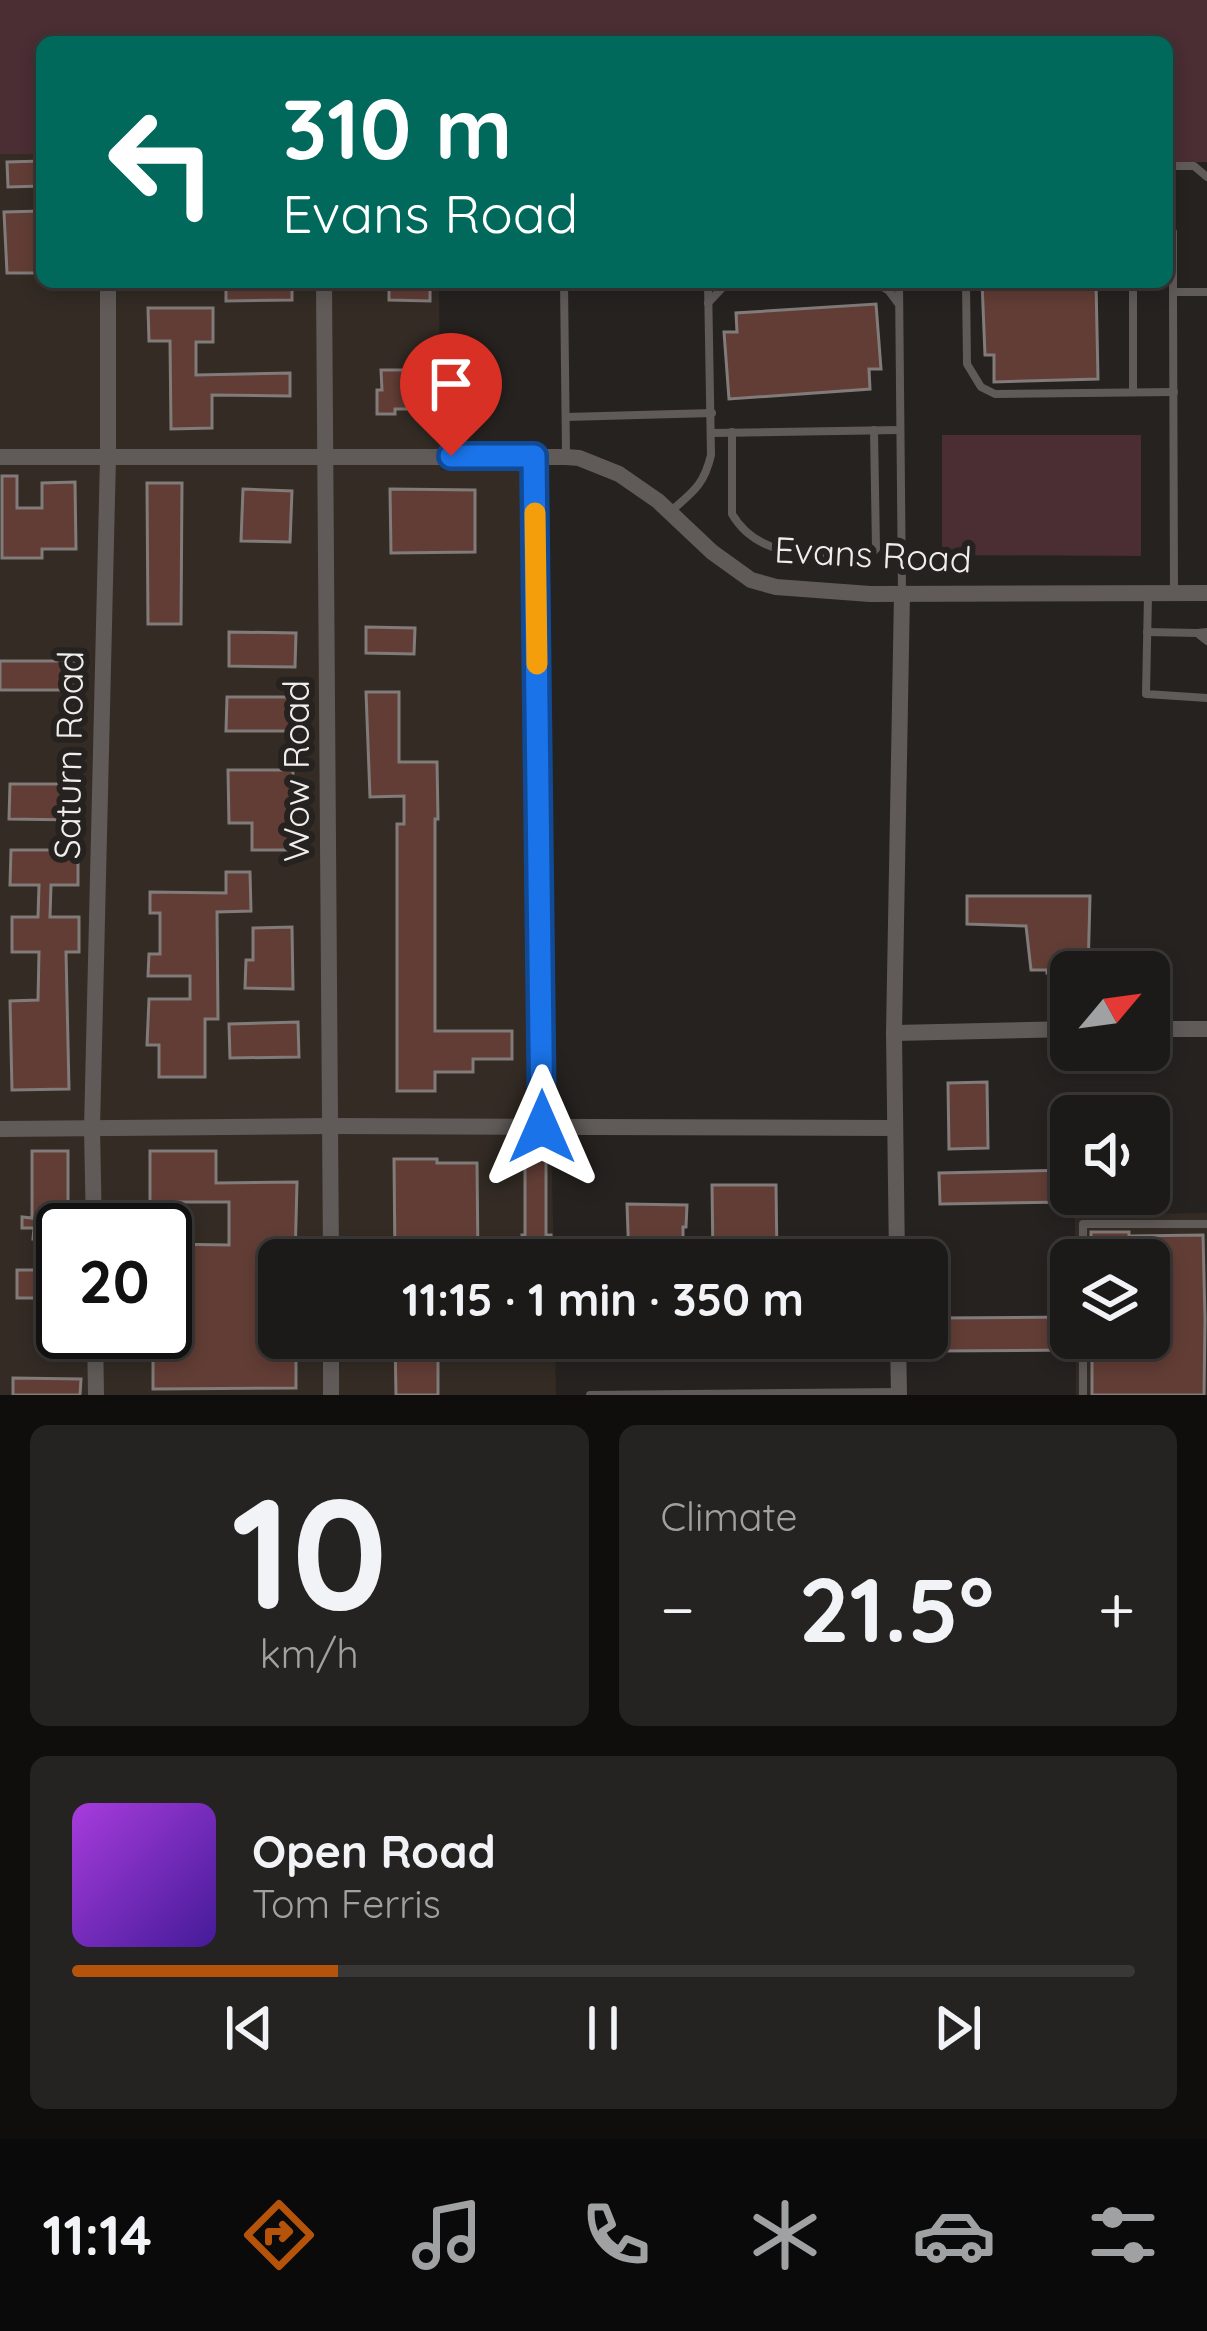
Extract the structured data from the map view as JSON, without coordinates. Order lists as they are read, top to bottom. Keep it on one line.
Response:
{"streets":{"street":["Evans Road","Saturn Road","Wow Road"]},"crossings":[["Evans Road","Saturn Road"],["Evans Road","Wow Road"]],"north":"top right","page":{"turn":["310 m","Evans Road"],"limit":"20","trip":"11:15 · 1 min · 350 m","tile":[["10","km/h"],"Climate"],"heat":["−","21.5°","+"],"song":["Open Road","Tom Ferris"],"tabs":"11:14"}}
